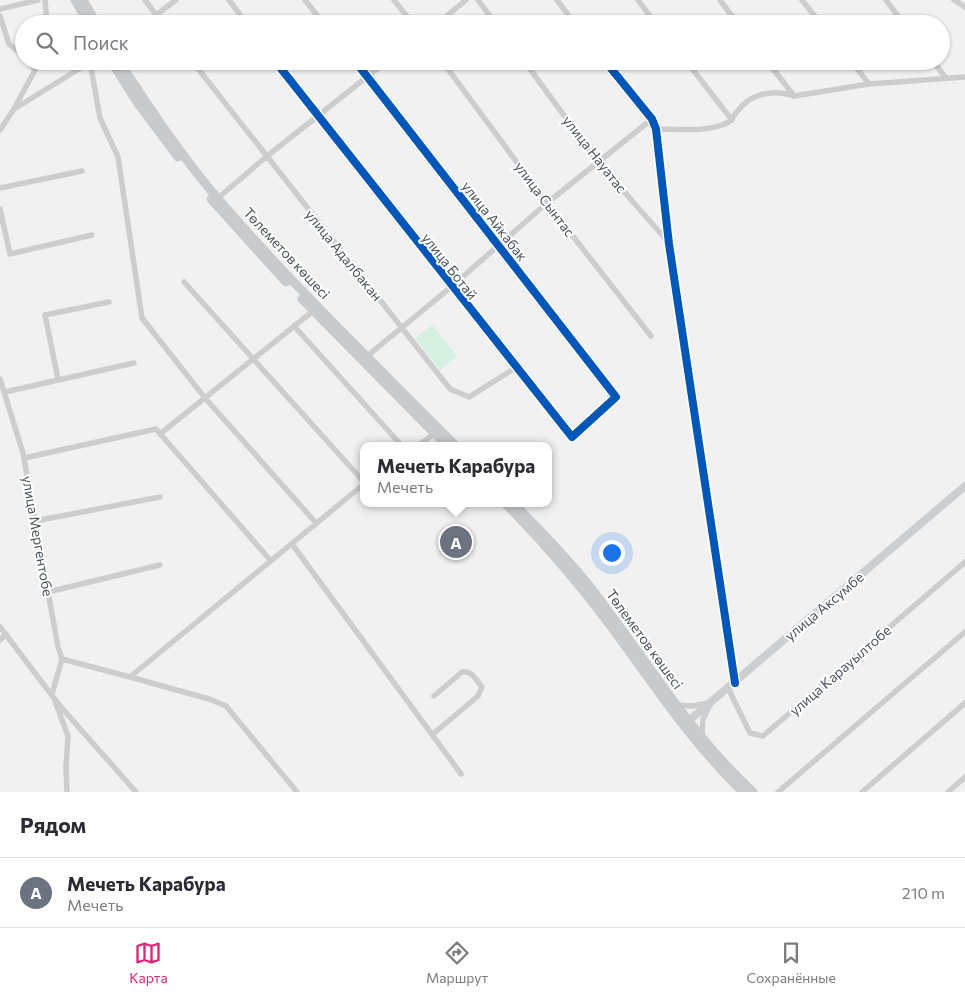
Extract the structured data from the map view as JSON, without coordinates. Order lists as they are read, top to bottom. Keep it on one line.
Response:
{"streets":{"main road":["Төлеметов көшесі","улица Аксумбе"],"street":["улица Науатас","улица Сынтас","улица Айкабак","улица Адалбакан","улица Ботай","улица Мергентобе","улица Карауылтобе"]},"crossings":[["улица Айкабак","улица Ботай"],["Төлеметов көшесі","улица Аксумбе"],["улица Адалбакан","улица Ботай"],["улица Аксумбе","улица Карауылтобе"]],"page":{"search":"Поиск","popup":["Мечеть Карабура","Мечеть"],"pins":"A","heading":"Рядом","list":[{"mark":"A","name":"Мечеть Карабура","note":"Мечеть","value":"210 m"}],"nav":["Карта","Маршрут","Сохранённые"]}}
